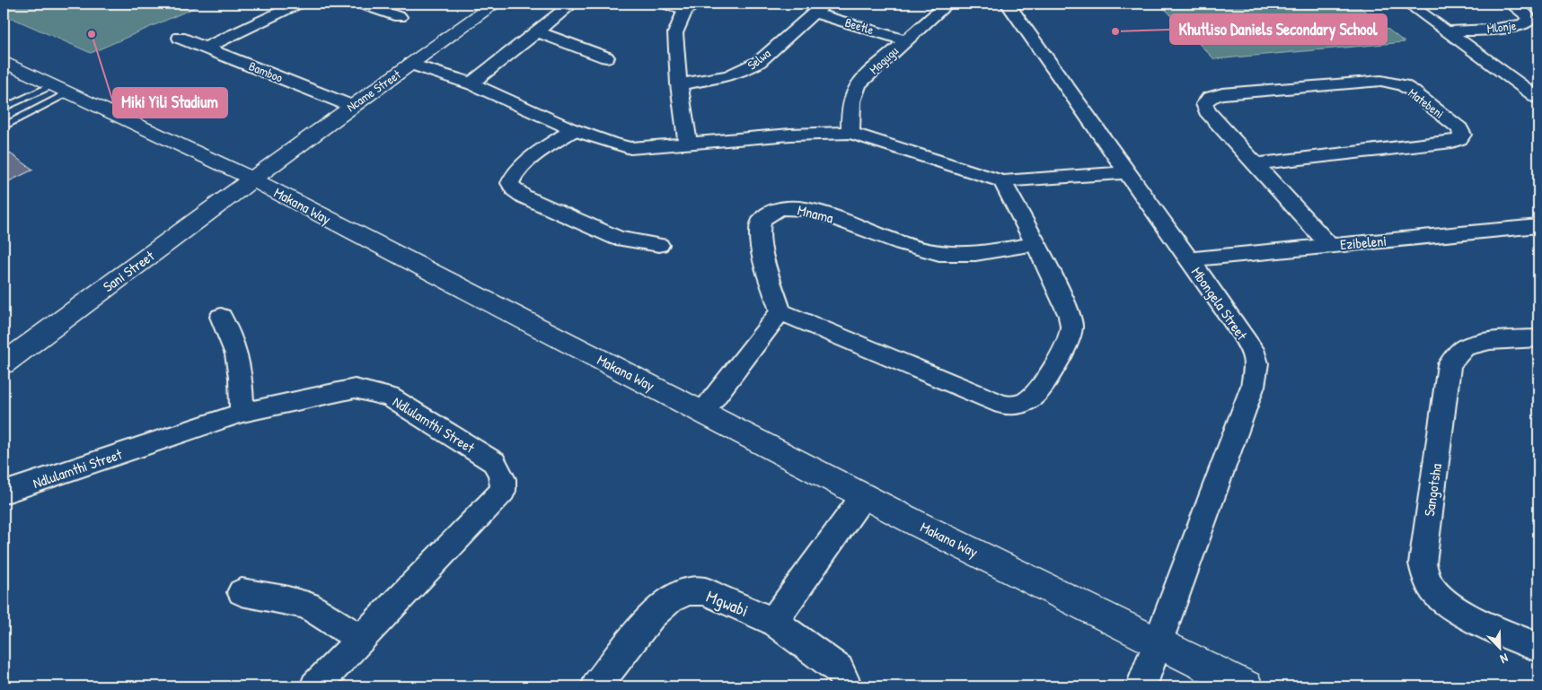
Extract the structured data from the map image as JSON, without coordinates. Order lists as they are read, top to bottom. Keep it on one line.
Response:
{"streets":{"street":["Beetle","Mlonje","Selwa","Magugu","Bamboo","Ncame Street","Matebeni","Makana Way","Mnama","Ezibeleni","Sani Street","Mbongela Street","Ndlulamthi Street","Sangotsha","Mgwabi"]},"crossings":[["Beetle","Selwa"],["Beetle","Magugu"],["Bamboo","Ncame Street"],["Ncame Street","Makana Way"],["Ncame Street","Sani Street"],["Matebeni","Ezibeleni"],["Makana Way","Sani Street"],["Makana Way","Mbongela Street"],["Ezibeleni","Mbongela Street"]],"places":["Khutliso Daniels Secondary School","Miki Yili Stadium"],"north":"bottom right"}
